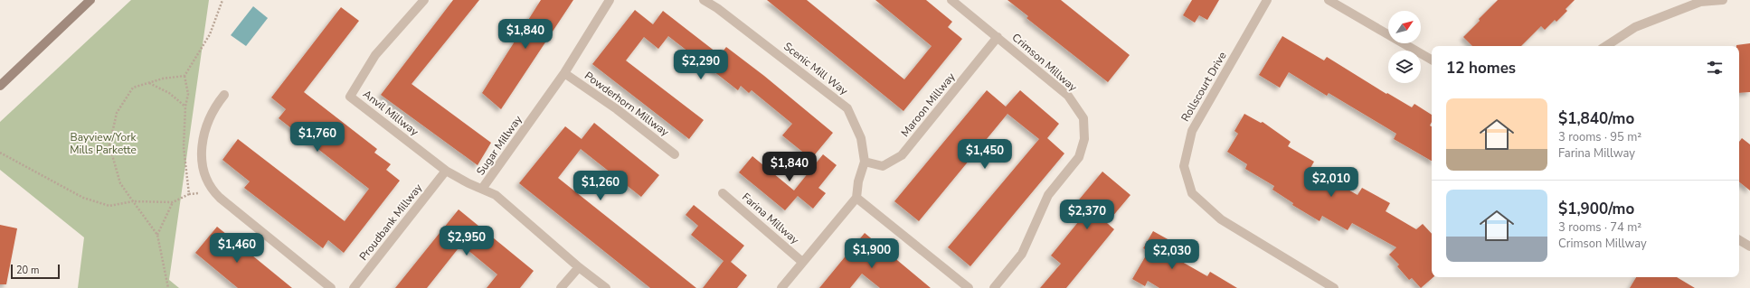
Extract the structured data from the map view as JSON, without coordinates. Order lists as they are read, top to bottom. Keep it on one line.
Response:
{"streets":{"street":["Crimson Millway","Scenic Mill Way","Rollscourt Drive","Powderhorn Millway","Maroon Millway","Anvil Millway","Sugar Millway","Farina Millway","Proudbank Millway"]},"crossings":[["Crimson Millway","Maroon Millway"],["Scenic Mill Way","Maroon Millway"],["Powderhorn Millway","Sugar Millway"],["Anvil Millway","Sugar Millway"],["Anvil Millway","Proudbank Millway"]],"parks":["Bayview/York Mills Parkette"],"scale_bar":"20 m","north":"top right","page":{"price":["$1,840","$2,290","$1,760","$1,450","$1,840","$2,010","$1,260","$2,370","$2,950","$1,460","$1,900","$2,030"],"heading":"12 homes","list":[{"name":"$1,840/mo","note":"3 rooms · 95 m² · Farina Millway"},{"name":"$1,900/mo","note":"3 rooms · 74 m² · Crimson Millway"}],"scale":"20 m"}}
